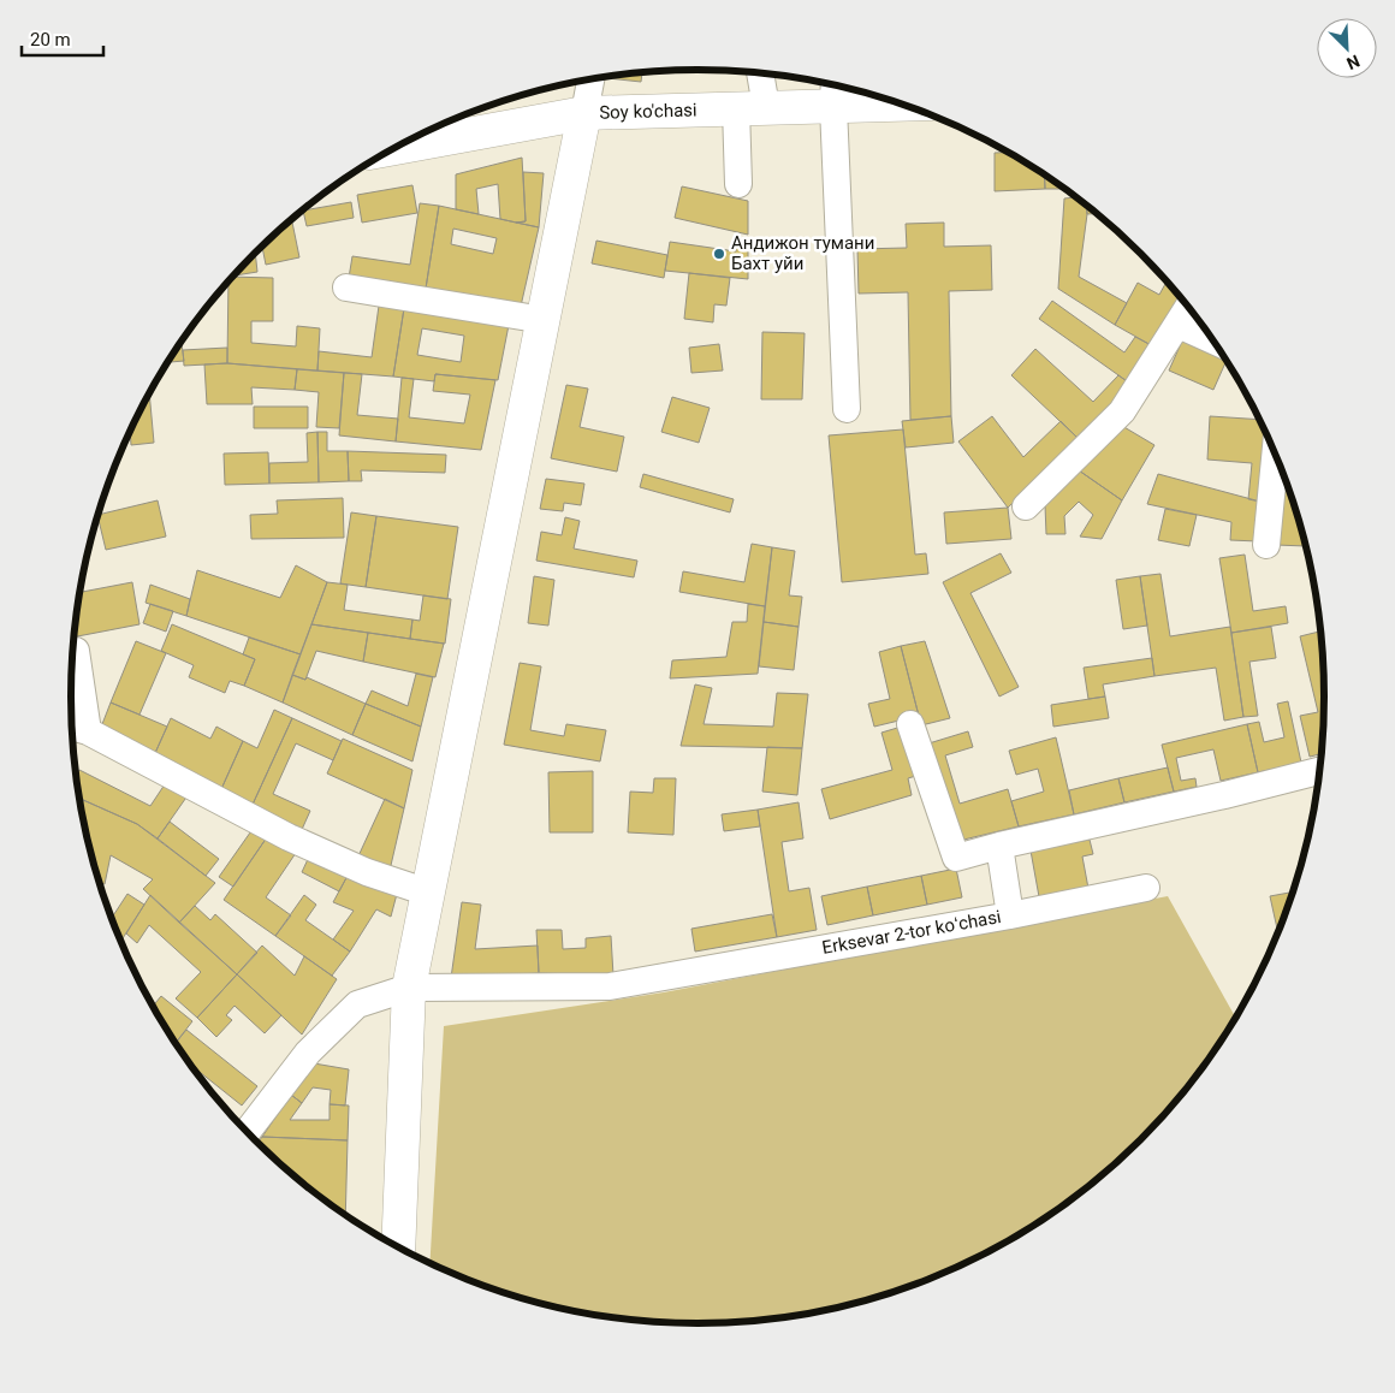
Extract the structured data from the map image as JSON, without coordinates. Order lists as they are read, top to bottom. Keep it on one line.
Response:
{"streets":{"main road":["Soy ko'chasi"],"street":["Erksevar 2-tor koʻchasi"]},"places":["Андижон тумани Бахт уйи"],"scale_bar":"20 m","north":"bottom right"}
